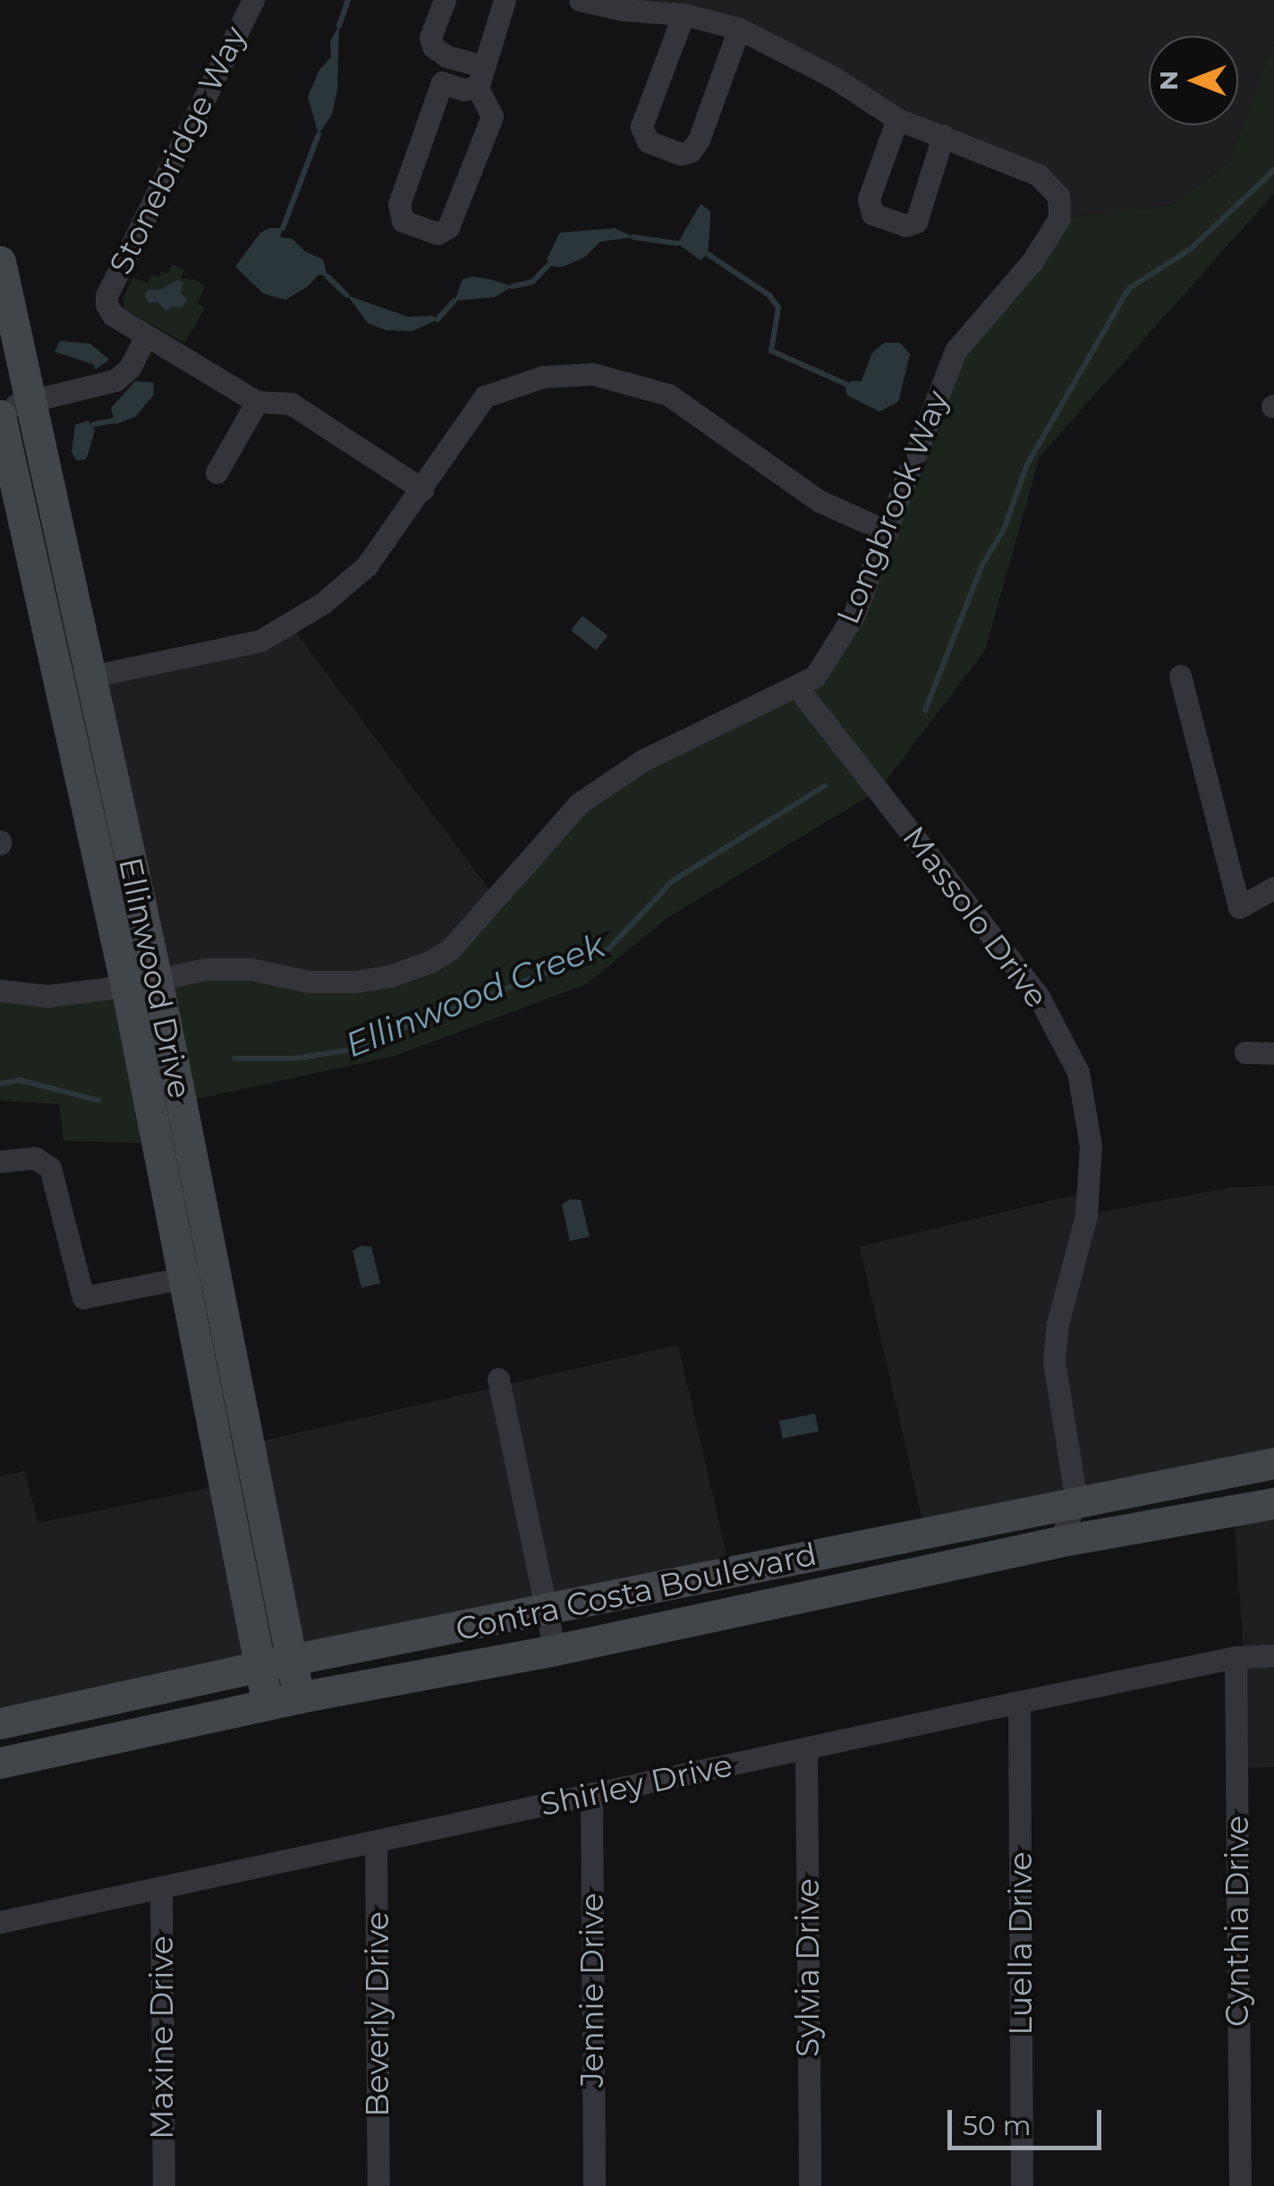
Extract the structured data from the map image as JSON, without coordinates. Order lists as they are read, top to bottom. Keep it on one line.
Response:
{"streets":{"main road":["Ellinwood Drive","Contra Costa Boulevard"],"street":["Stonebridge Way","Longbrook Way","Massolo Drive","Shirley Drive","Cynthia Drive","Luella Drive","Sylvia Drive","Jennie Drive","Beverly Drive","Maxine Drive"]},"crossings":[["Longbrook Way","Massolo Drive"],["Longbrook Way","Ellinwood Drive"],["Massolo Drive","Contra Costa Boulevard"],["Ellinwood Drive","Contra Costa Boulevard"],["Shirley Drive","Cynthia Drive"],["Shirley Drive","Luella Drive"],["Shirley Drive","Sylvia Drive"],["Shirley Drive","Jennie Drive"],["Shirley Drive","Beverly Drive"],["Shirley Drive","Maxine Drive"]],"water":["Ellinwood Creek"],"scale_bar":"50 m","north":"left"}
